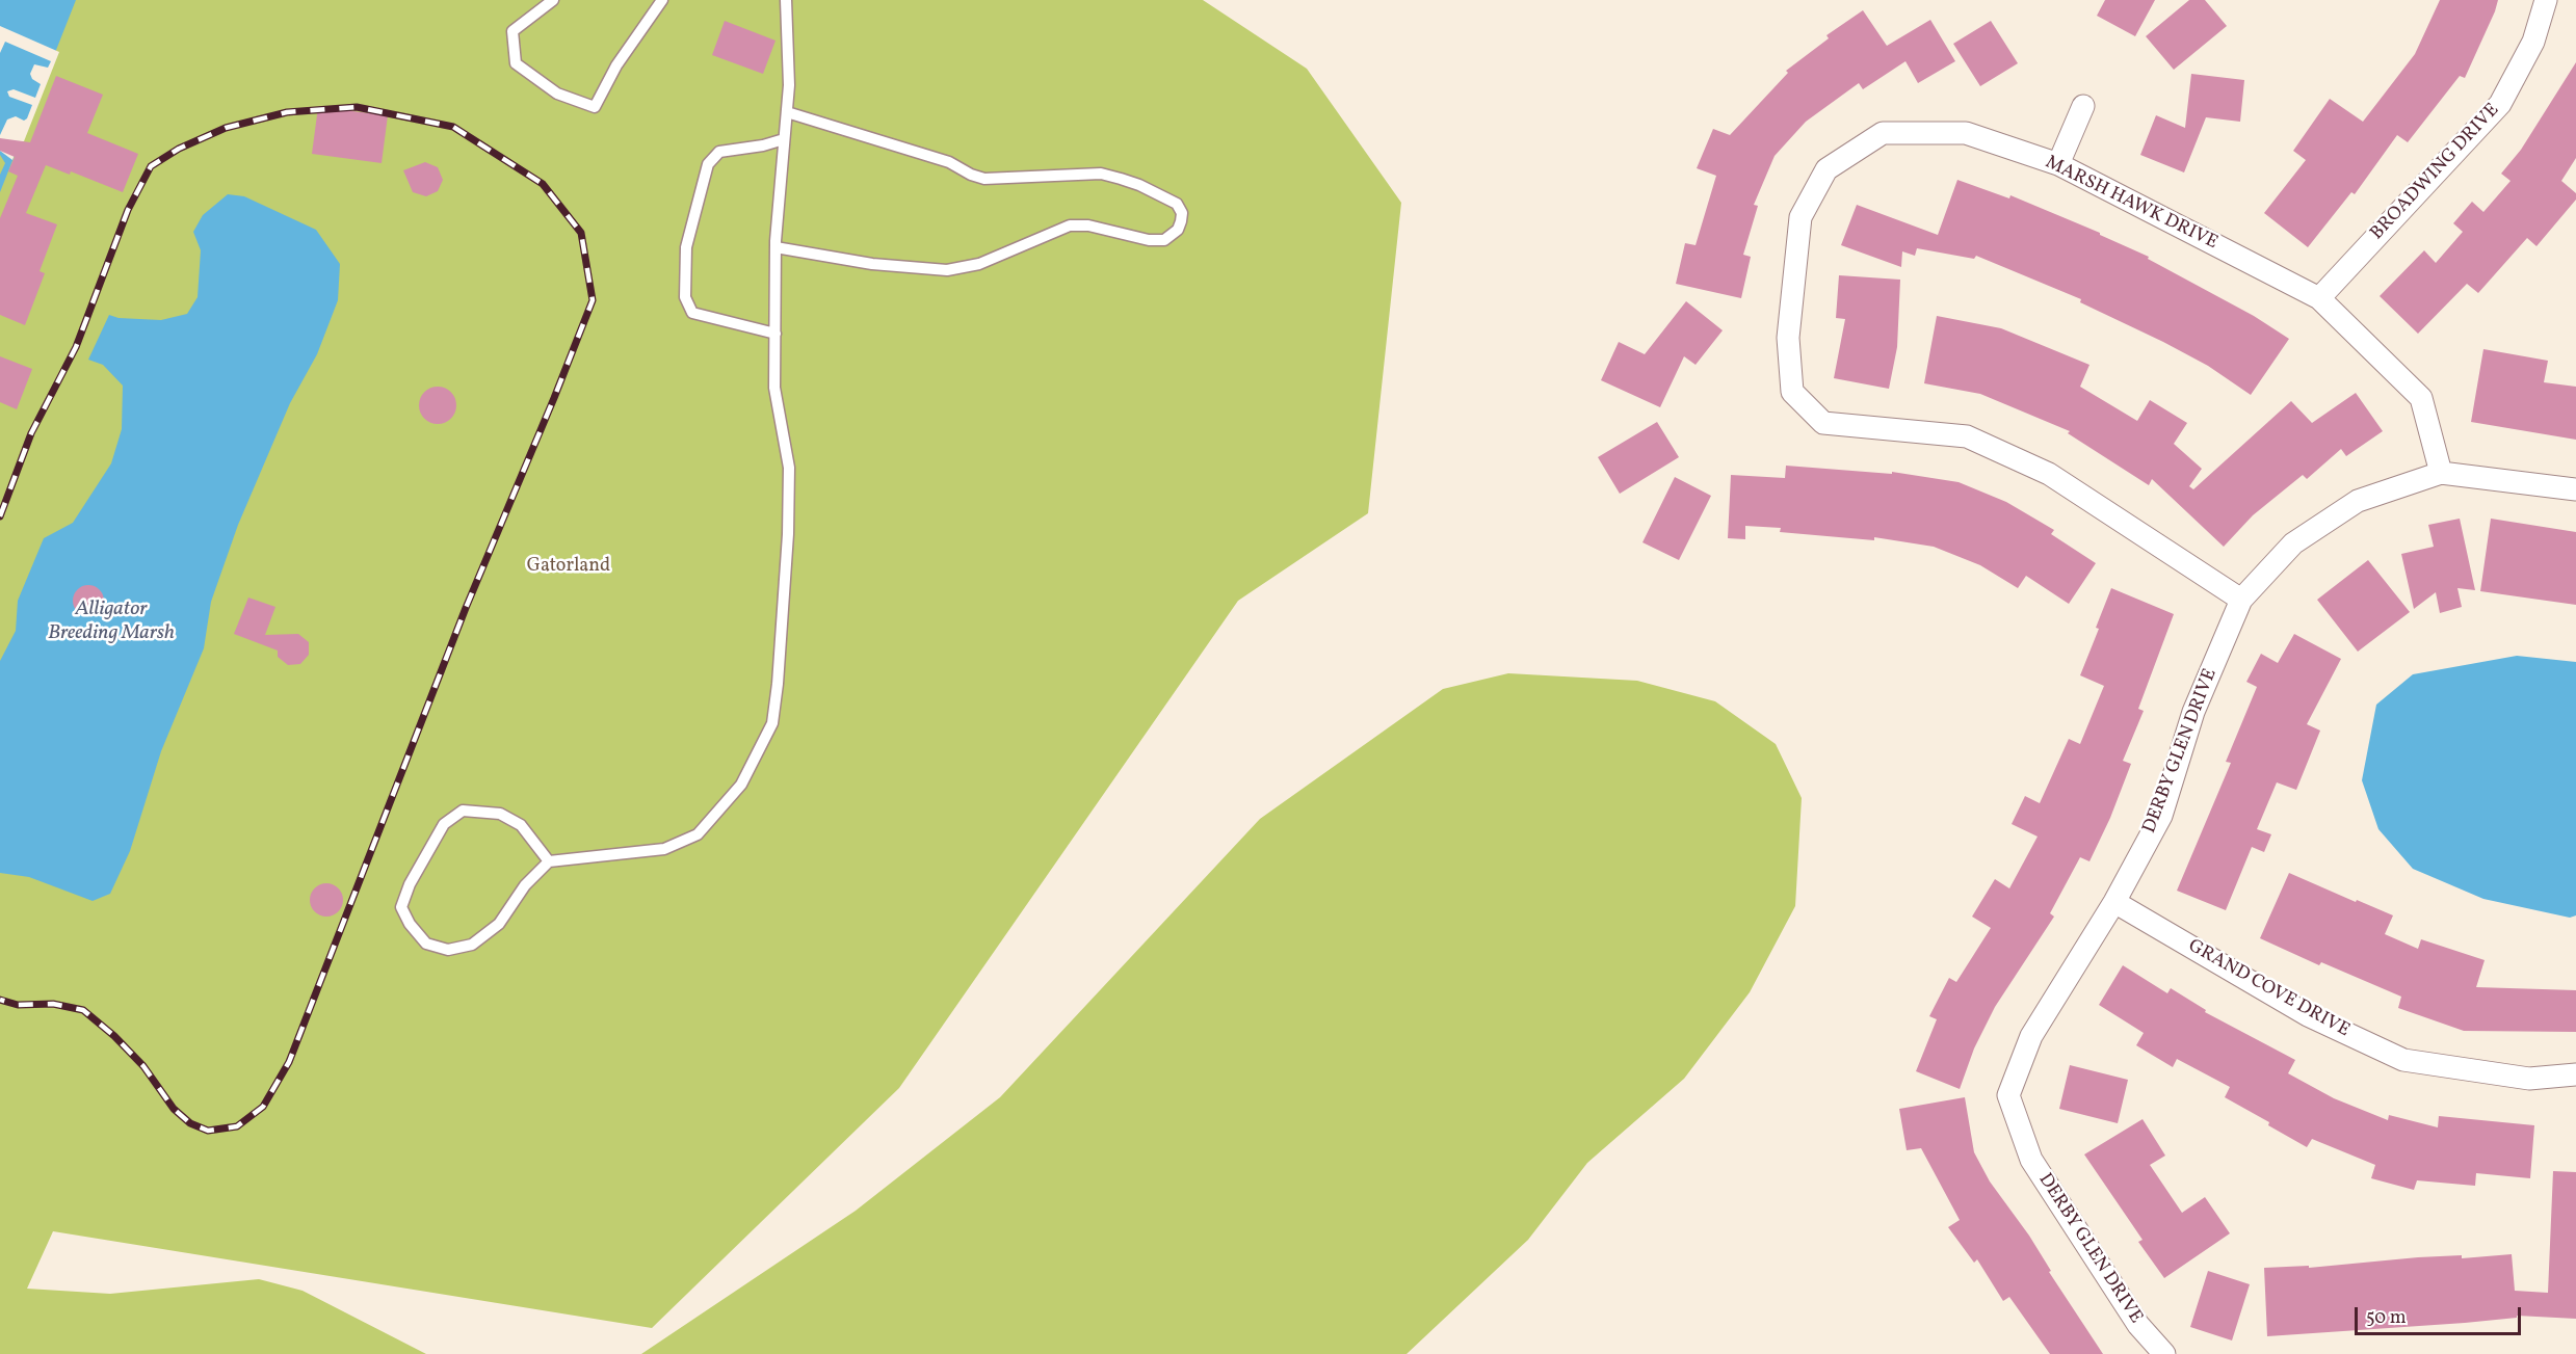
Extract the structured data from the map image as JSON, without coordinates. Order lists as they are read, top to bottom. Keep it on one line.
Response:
{"streets":{"street":["BROADWING DRIVE","MARSH HAWK DRIVE","DERBY GLEN DRIVE","GRAND COVE DRIVE"]},"crossings":[["BROADWING DRIVE","MARSH HAWK DRIVE"],["MARSH HAWK DRIVE","DERBY GLEN DRIVE"],["DERBY GLEN DRIVE","GRAND COVE DRIVE"]],"water":["Alligator Breeding Marsh"],"parks":["Gatorland"],"scale_bar":"50 m"}
